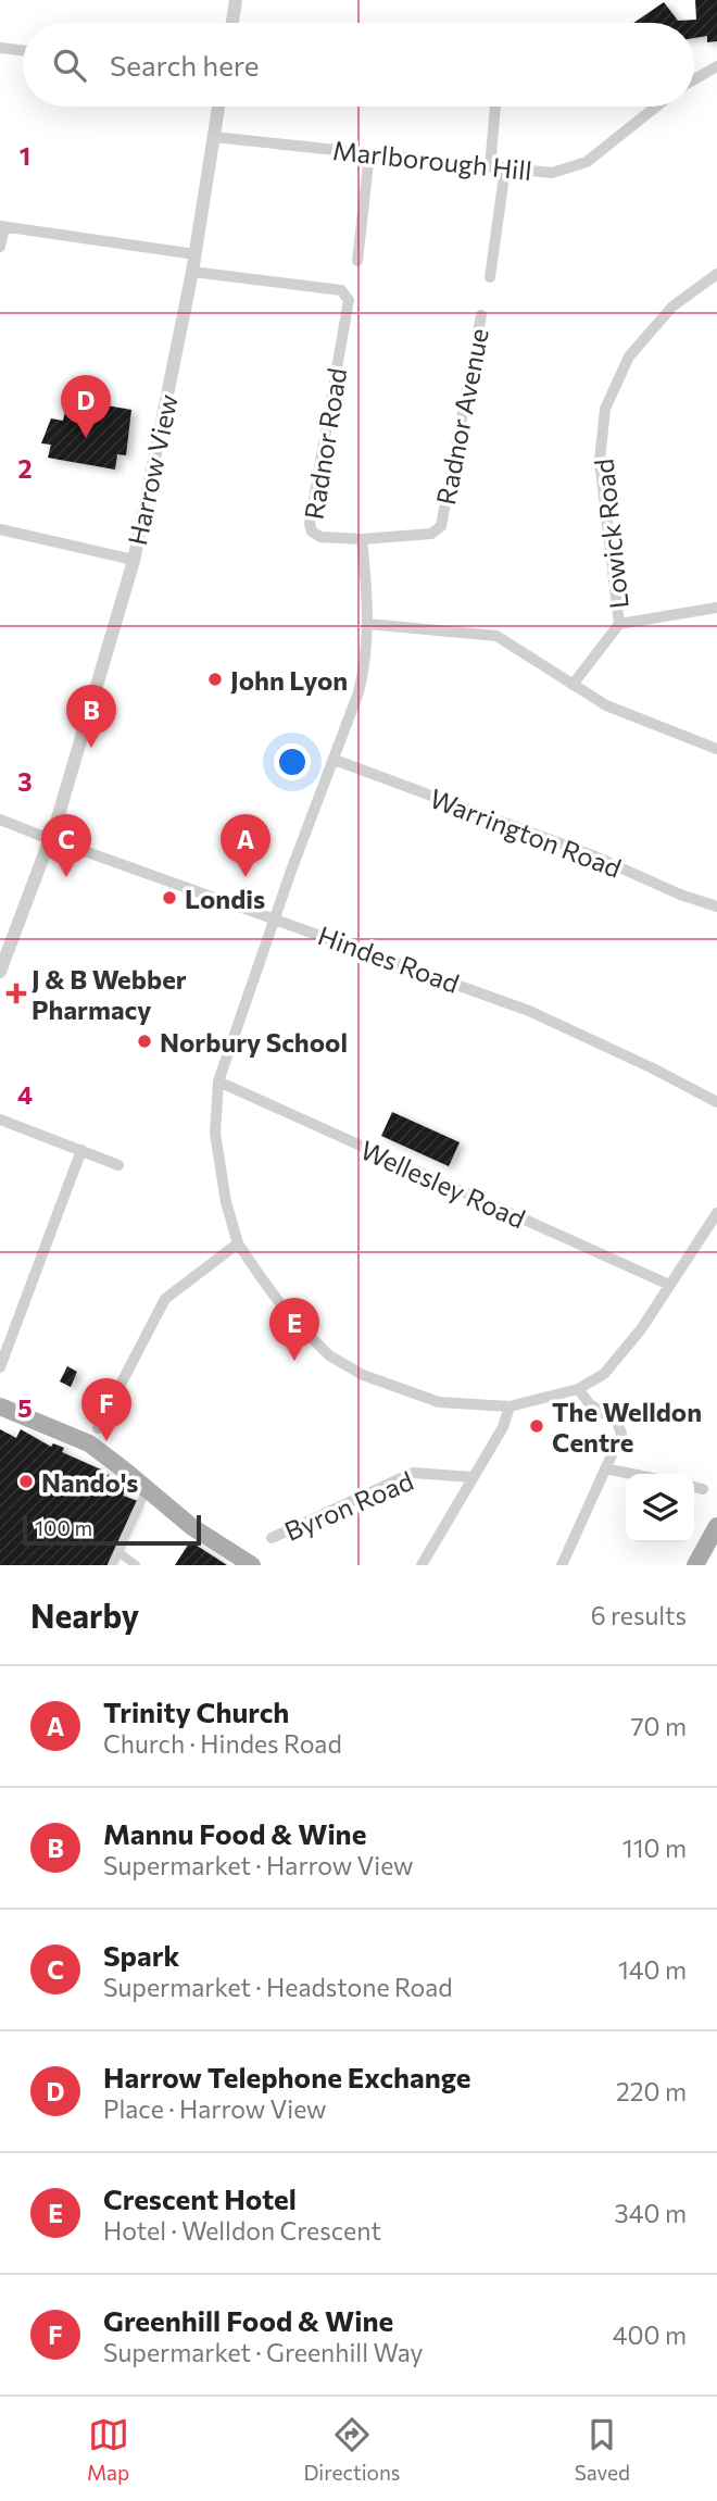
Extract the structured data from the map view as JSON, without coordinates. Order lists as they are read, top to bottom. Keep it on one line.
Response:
{"streets":{"street":["Marlborough Hill","Radnor Avenue","Radnor Road","Harrow View","Lowick Road","Warrington Road","Hindes Road","Wellesley Road","Byron Road"]},"crossings":[["Marlborough Hill","Harrow View"],["Radnor Avenue","Radnor Road"],["Radnor Road","Harrow View"],["Radnor Road","Warrington Road"],["Radnor Road","Hindes Road"],["Radnor Road","Wellesley Road"],["Harrow View","Hindes Road"]],"places":{"other":["John Lyon","Londis","Norbury School","The Welldon Centre","Nando's"],"health":["J & B Webber Pharmacy"]},"scale_bar":"100 m","page":{"search":"Search here","pins":["D","B","A","C","E","F"],"scale":"100 m","heading":["Nearby","6 results"],"list":[{"mark":"A","name":"Trinity Church","note":"Church · Hindes Road","value":"70 m"},{"mark":"B","name":"Mannu Food & Wine","note":"Supermarket · Harrow View","value":"110 m"},{"mark":"C","name":"Spark","note":"Supermarket · Headstone Road","value":"140 m"},{"mark":"D","name":"Harrow Telephone Exchange","note":"Place · Harrow View","value":"220 m"},{"mark":"E","name":"Crescent Hotel","note":"Hotel · Welldon Crescent","value":"340 m"},{"mark":"F","name":"Greenhill Food & Wine","note":"Supermarket · Greenhill Way","value":"400 m"}],"nav":["Map","Directions","Saved"]},"grid":{"rows":["1","2","3","4","5"]}}
